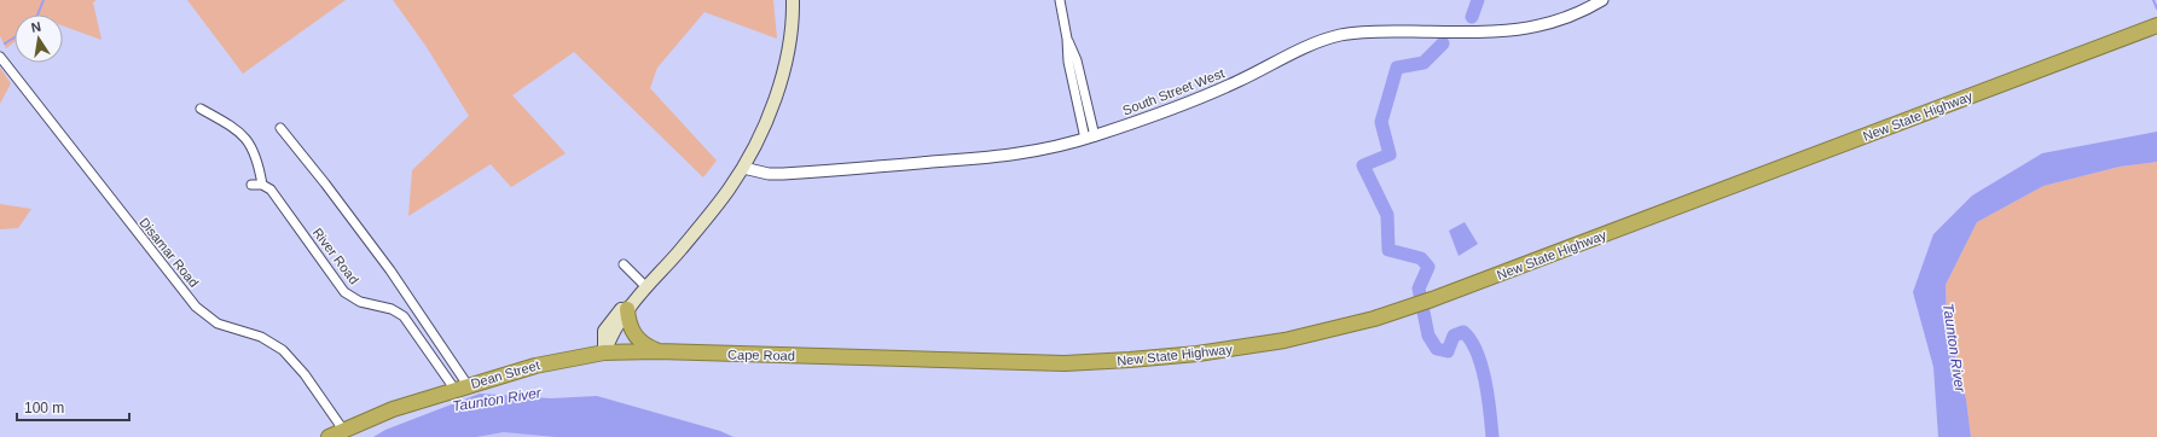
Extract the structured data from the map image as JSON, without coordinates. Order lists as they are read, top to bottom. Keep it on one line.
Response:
{"streets":{"highway":["New State Highway","Cape Road","Dean Street"],"street":["South Street West","Disamar Road","River Road"]},"crossings":[["New State Highway","Cape Road"],["Disamar Road","Dean Street"],["River Road","Dean Street"],["Cape Road","Dean Street"]],"water":["Taunton River"],"scale_bar":"100 m","north":"top"}
